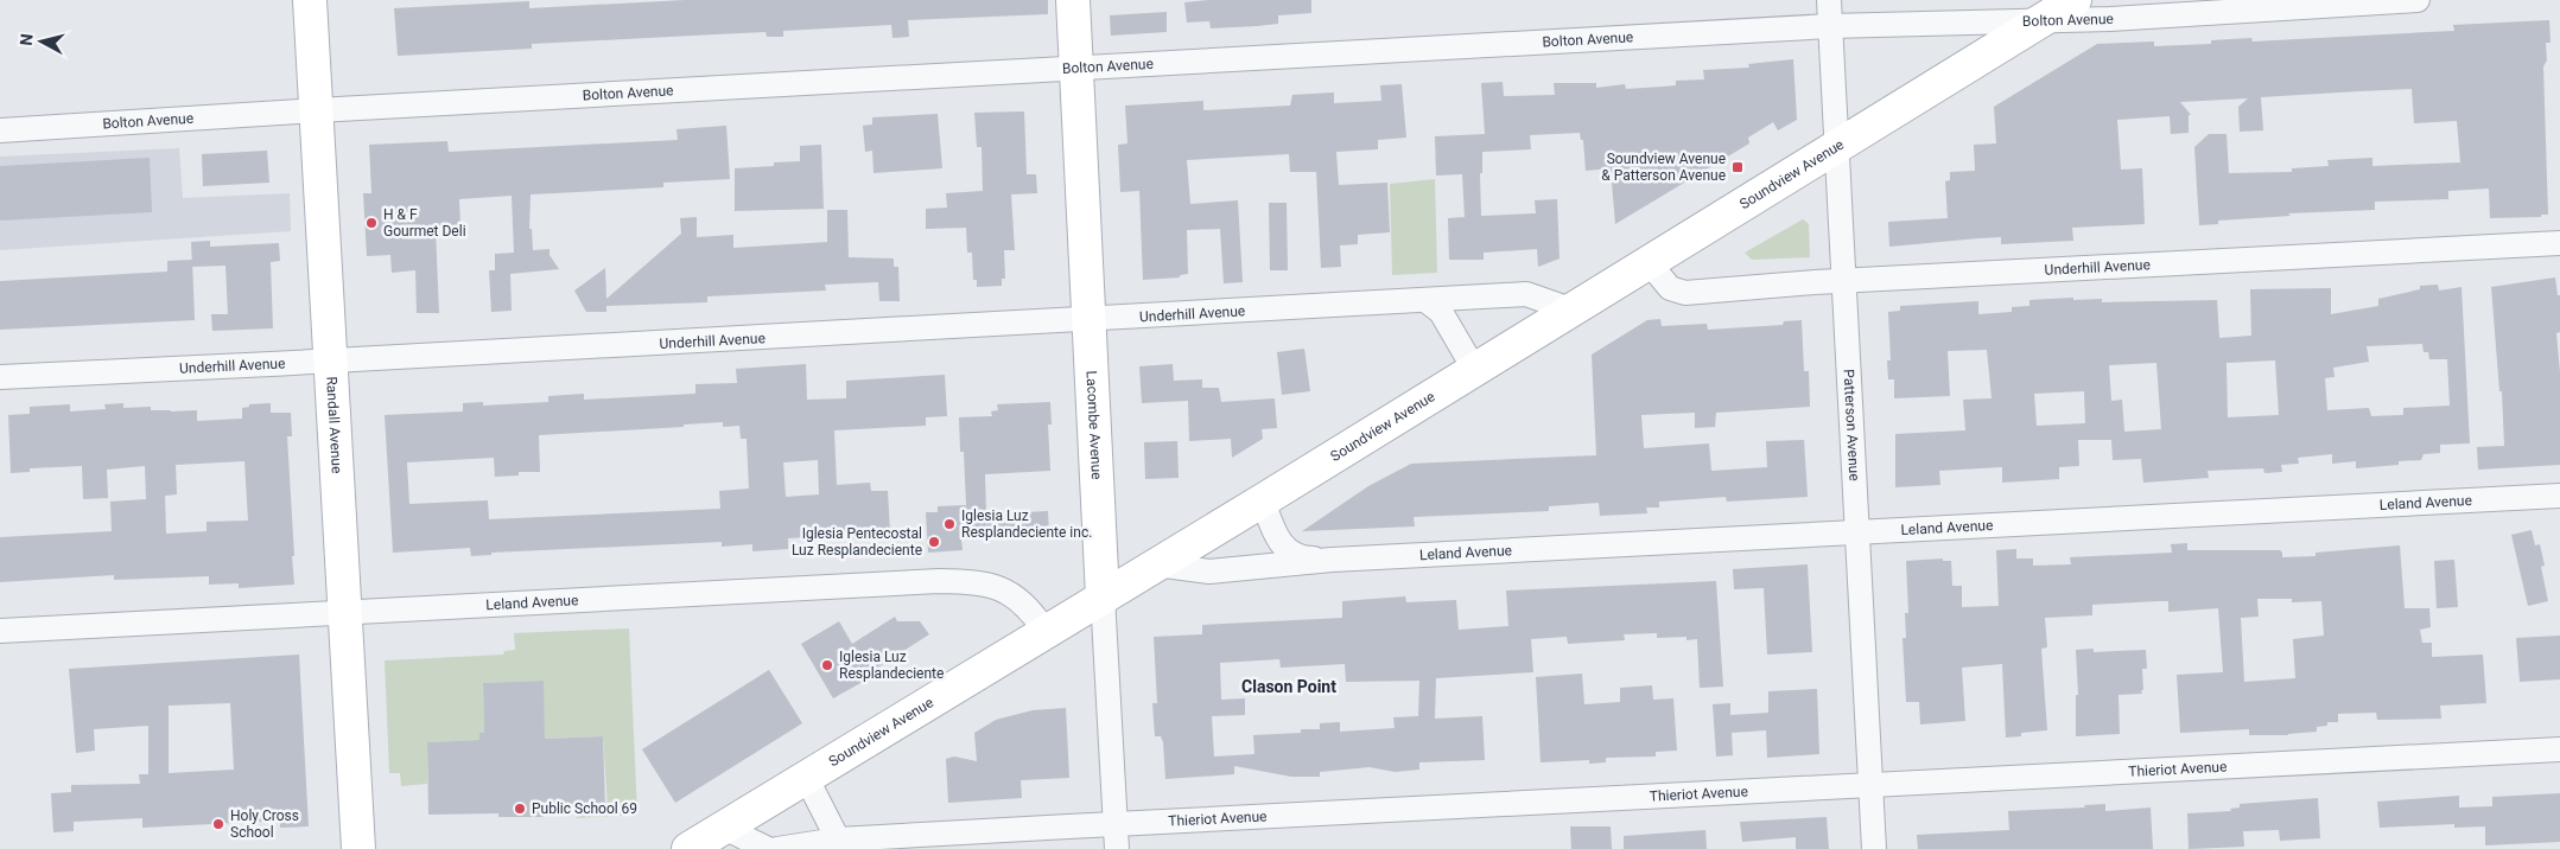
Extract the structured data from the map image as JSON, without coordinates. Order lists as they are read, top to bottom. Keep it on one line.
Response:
{"streets":{"main road":["Soundview Avenue","Randall Avenue","Lacombe Avenue"],"street":["Bolton Avenue","Underhill Avenue","Patterson Avenue","Leland Avenue","Thieriot Avenue"]},"crossings":[["Bolton Avenue","Soundview Avenue"],["Bolton Avenue","Randall Avenue"],["Bolton Avenue","Lacombe Avenue"],["Bolton Avenue","Patterson Avenue"],["Soundview Avenue","Underhill Avenue"],["Soundview Avenue","Lacombe Avenue"],["Soundview Avenue","Patterson Avenue"],["Soundview Avenue","Leland Avenue"],["Underhill Avenue","Randall Avenue"],["Underhill Avenue","Lacombe Avenue"],["Underhill Avenue","Patterson Avenue"],["Randall Avenue","Leland Avenue"],["Lacombe Avenue","Thieriot Avenue"],["Patterson Avenue","Leland Avenue"],["Patterson Avenue","Thieriot Avenue"]],"districts":["Clason Point"],"places":{"transit":["Soundview Avenue & Patterson Avenue"],"other":["H & F Gourmet Deli","Iglesia Luz Resplandeciente inc.","Iglesia Pentecostal Luz Resplandeciente","Iglesia Luz Resplandeciente","Public School 69","Holy Cross School"]},"north":"left"}
